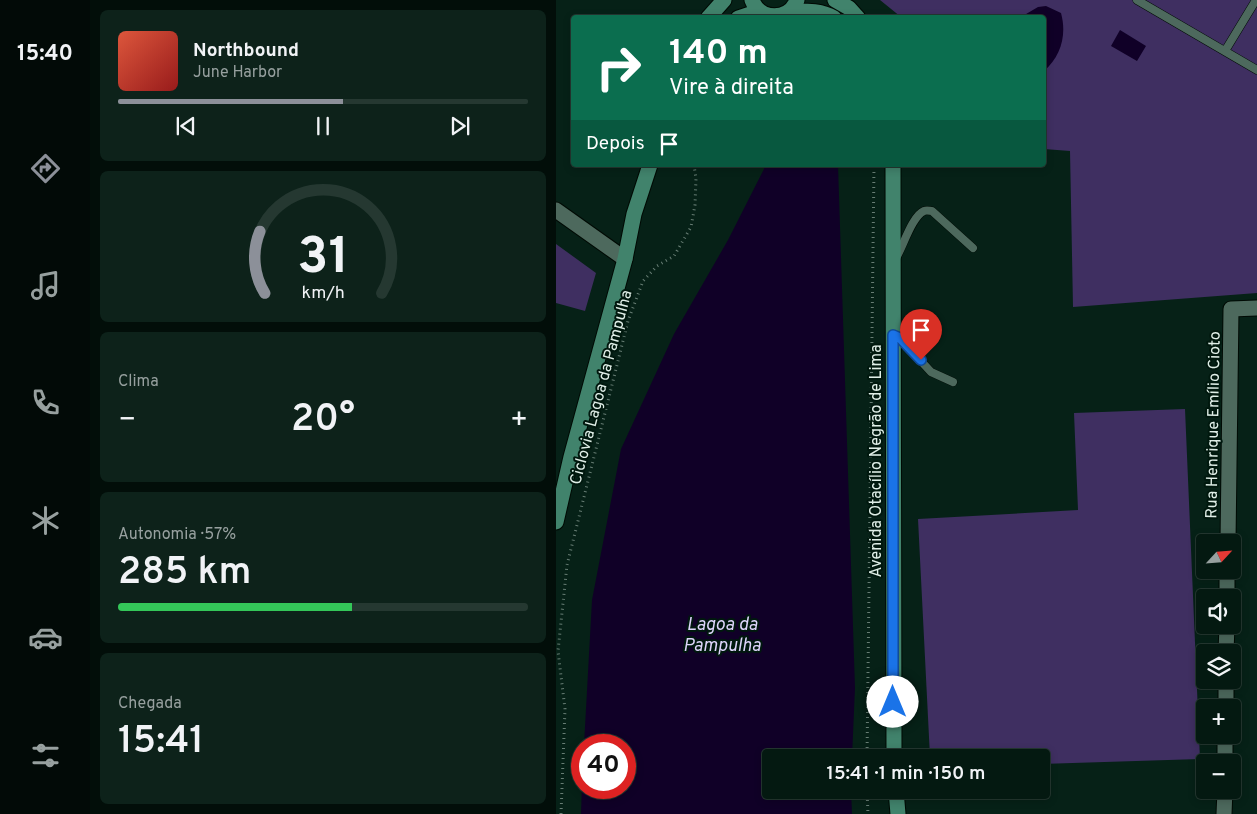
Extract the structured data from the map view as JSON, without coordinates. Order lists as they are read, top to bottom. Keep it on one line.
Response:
{"streets":{"street":["Rua Henrique Emílio Cioto","Avenida Otacílio Negrão de Lima"],"path":["Ciclovia Lagoa da Pampulha"]},"water":["Lagoa da Pampulha"],"north":"top right","page":{"tabs":"15:40","turn":["140 m","Vire à direita"],"song":["Northbound","June Harbor"],"then":"Depois","tile":["Clima",["Autonomia · 57%","285 km"],["Chegada","15:41"]],"heat":["−","20°","+"],"map_buttons":["+","−"],"limit":"40","trip":"15:41 · 1 min · 150 m","gauge":["31","km/h"]}}
